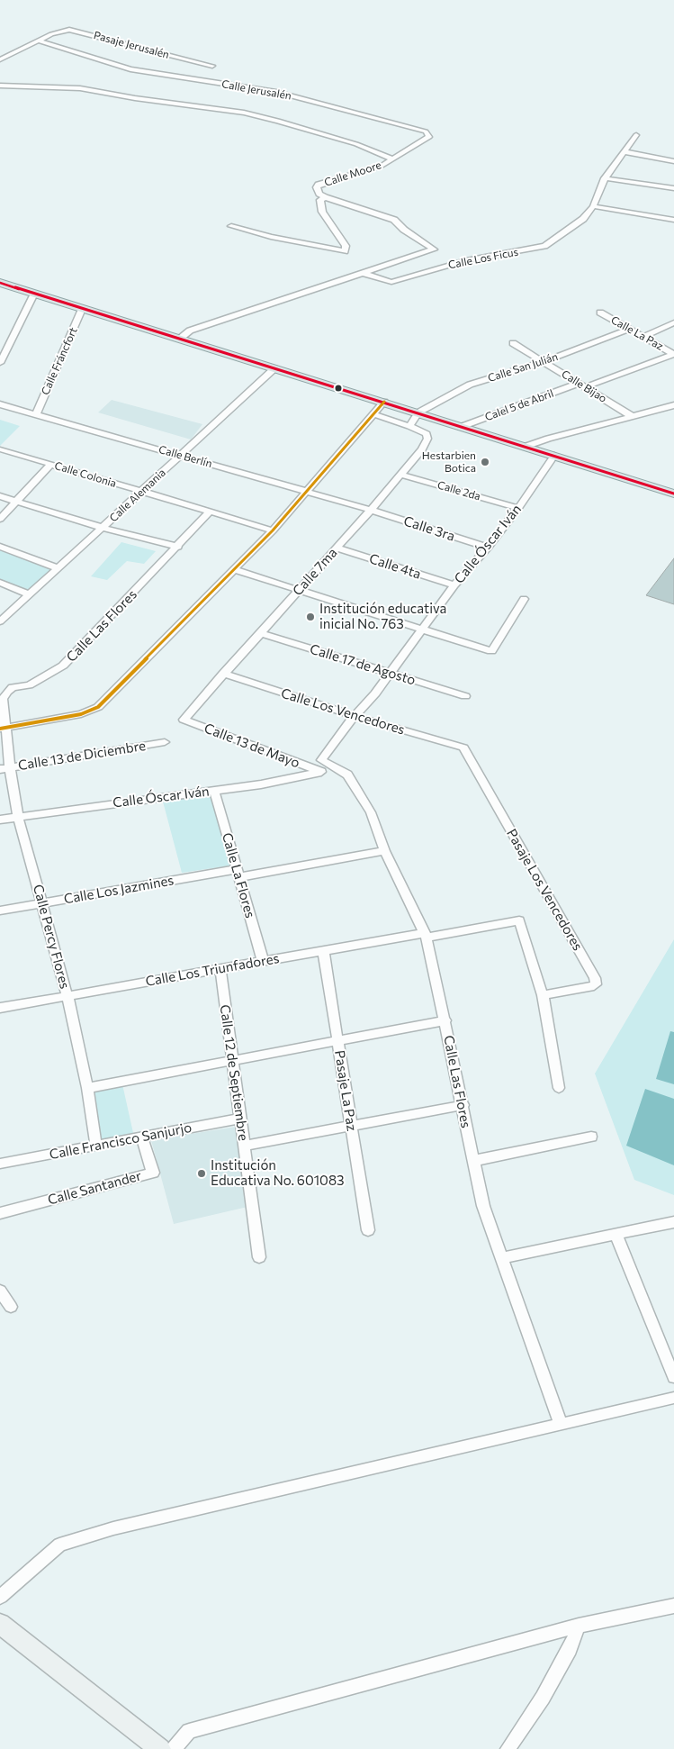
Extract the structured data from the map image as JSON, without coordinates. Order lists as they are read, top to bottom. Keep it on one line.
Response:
{"streets":{"street":["Pasaje Jerusalén","Calle Jerusalén","Calle Moore","Calle Los Ficus","Calle La Paz","Calle Fráncfort","Calle San Julián","Calle Bijao","Calel 5 de Abril","Calle Berlín","Calle Colonia","Calle 2da","Calle Alemania","Calle 3ra","Calle Óscar Iván","Calle 4ta","Calle 7ma","Calle Las Flores","Calle 17 de Agosto","Calle Los Vencedores","Calle 13 de Mayo","Calle 13 de Diciembre","Calle La Flores","Calle Los Jazmines","Pasaje Los Vencedores","Calle Percy Flores","Calle Los Triunfadores","Calle 12 de Septiembre","Pasaje La Paz","Calle Francisco Sanjurjo","Calle Santander"]},"crossings":[["Pasaje Jerusalén","Calle Jerusalén"],["Calle Jerusalén","Calle Moore"],["Calle Moore","Calle Los Ficus"],["Calle La Paz","Calle San Julián"],["Calle La Paz","Calel 5 de Abril"],["Calle Fráncfort","Calle Berlín"],["Calle San Julián","Calle Bijao"],["Calle Bijao","Calel 5 de Abril"],["Calle Berlín","Calle Alemania"],["Calle Berlín","Calle 3ra"],["Calle Berlín","Calle 7ma"],["Calle Colonia","Calle Alemania"],["Calle Colonia","Calle Las Flores"],["Calle 2da","Calle Óscar Iván"],["Calle 2da","Calle 7ma"],["Calle 3ra","Calle Óscar Iván"],["Calle 3ra","Calle 7ma"],["Calle Óscar Iván","Calle 4ta"],["Calle Óscar Iván","Calle Las Flores"],["Calle Óscar Iván","Calle 17 de Agosto"],["Calle Óscar Iván","Calle Los Vencedores"],["Calle Óscar Iván","Calle 13 de Mayo"],["Calle Óscar Iván","Calle La Flores"],["Calle Óscar Iván","Calle Percy Flores"],["Calle 4ta","Calle 7ma"],["Calle 7ma","Calle 17 de Agosto"],["Calle 7ma","Calle Los Vencedores"],["Calle 7ma","Calle 13 de Mayo"],["Calle Las Flores","Calle Los Jazmines"],["Calle Las Flores","Calle Percy Flores"],["Calle Las Flores","Calle Los Triunfadores"],["Calle Los Vencedores","Pasaje Los Vencedores"],["Calle 13 de Diciembre","Calle Percy Flores"],["Calle La Flores","Calle Los Jazmines"],["Calle La Flores","Calle Los Triunfadores"],["Calle Los Jazmines","Calle Percy Flores"],["Calle Percy Flores","Calle Los Triunfadores"],["Calle Percy Flores","Calle Francisco Sanjurjo"],["Calle Los Triunfadores","Calle 12 de Septiembre"],["Calle Los Triunfadores","Pasaje La Paz"],["Calle 12 de Septiembre","Calle Francisco Sanjurjo"],["Calle Francisco Sanjurjo","Calle Santander"]],"places":["Hestarbien Botica","Institución educativa inicial No. 763","Institución Educativa No. 601083"]}
